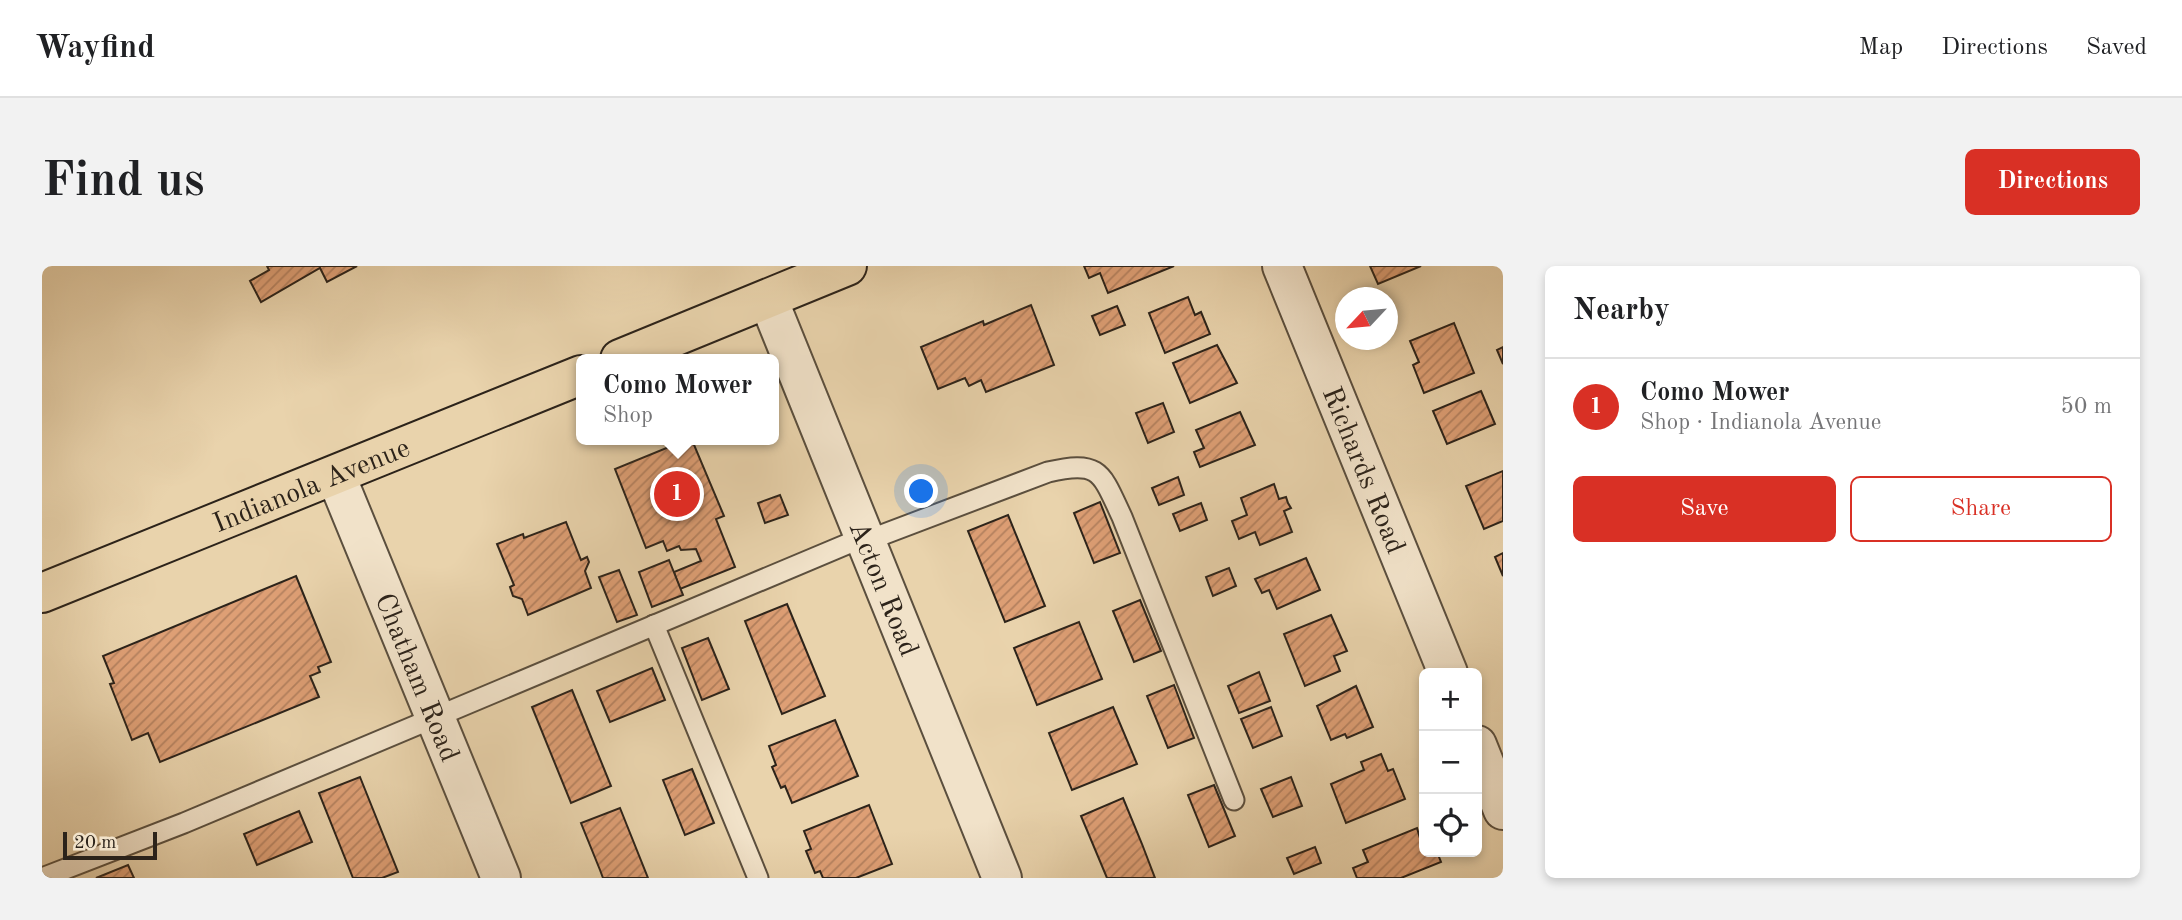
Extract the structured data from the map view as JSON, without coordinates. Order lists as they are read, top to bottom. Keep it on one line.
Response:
{"streets":{"main road":["Indianola Avenue"],"street":["Richards Road","Acton Road","Chatham Road"]},"crossings":[["Indianola Avenue","Chatham Road"]],"scale_bar":"20 m","north":"bottom left","page":{"header":"Wayfind","nav":["Map","Directions","Saved"],"buttons":["Directions",["Save","Share"]],"title":"Find us","heading":"Nearby","popup":["Como Mower","Shop"],"list":[{"mark":"1","name":"Como Mower","note":"Shop · Indianola Avenue","value":"50 m"}],"pins":"1","map_buttons":["+","−"],"scale":"20 m"}}
